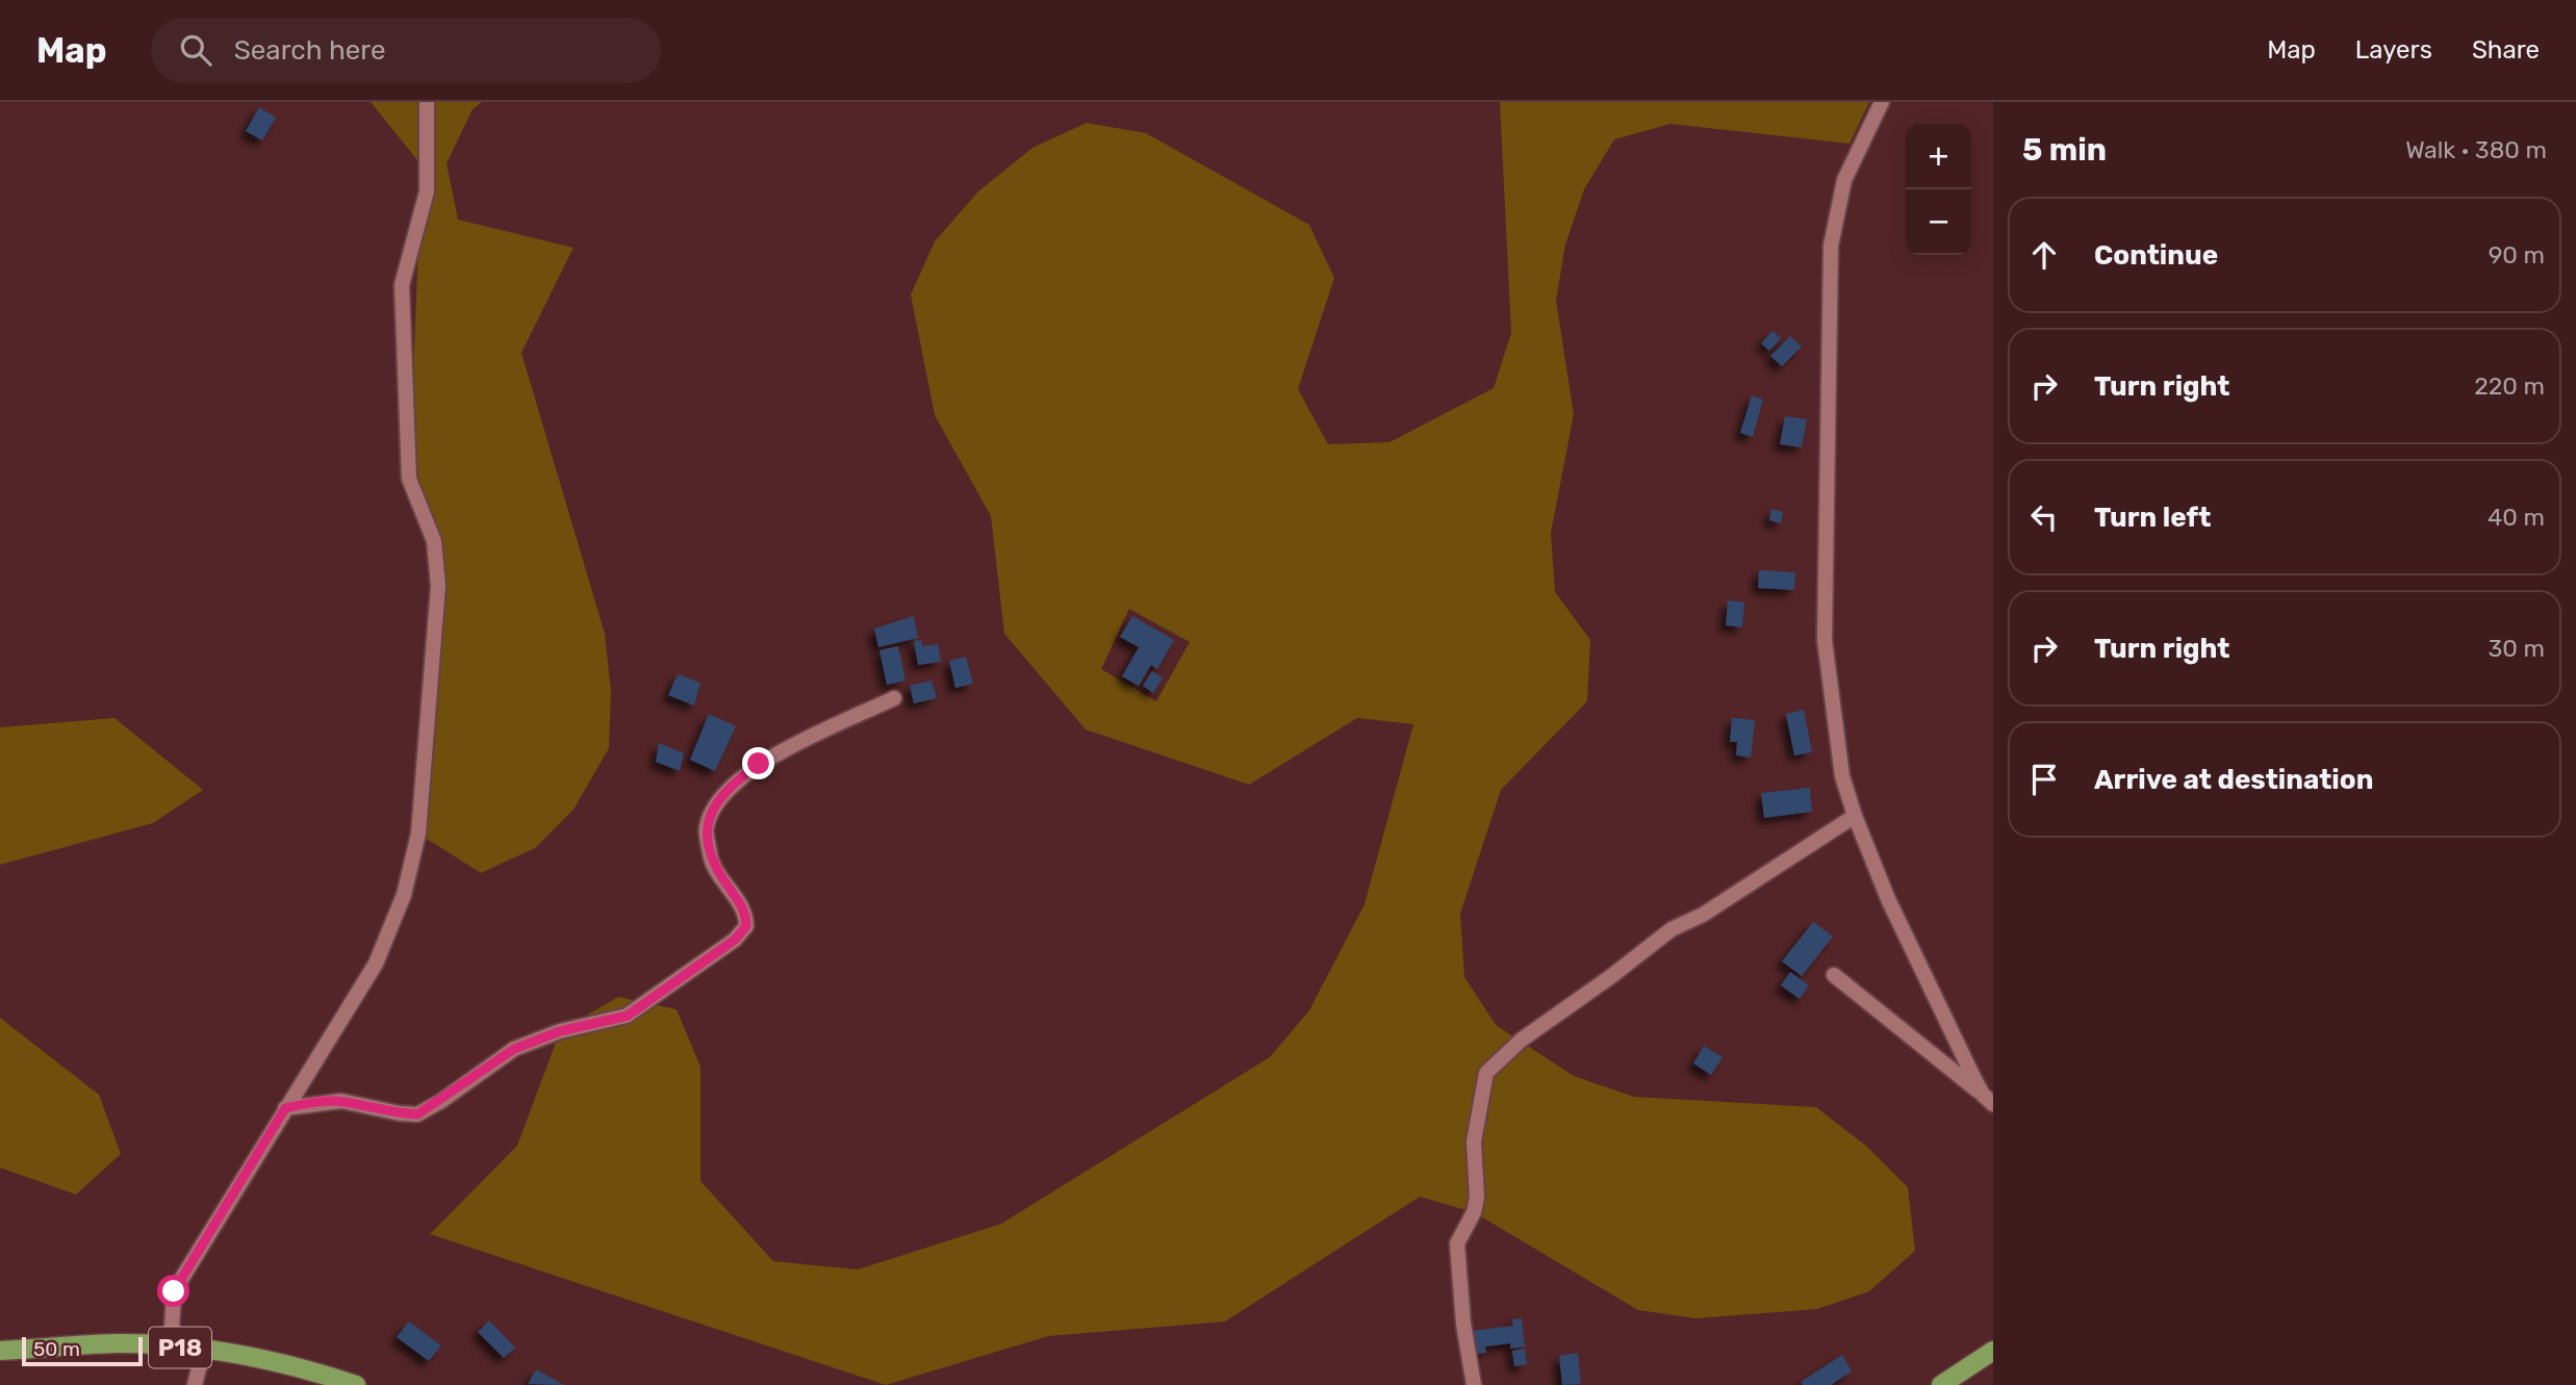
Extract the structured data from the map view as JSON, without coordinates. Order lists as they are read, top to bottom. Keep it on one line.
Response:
{"streets":{"main road":["P18"]},"scale_bar":"50 m","page":{"header":"Map","search":"Search here","nav":["Map","Layers","Share"],"heading":["5 min","Walk · 380 m"],"map_buttons":["+","−"],"list":[["Continue","90 m"],["Turn right","220 m"],["Turn left","40 m"],["Turn right","30 m"],"Arrive at destination"],"scale":"50 m"}}
